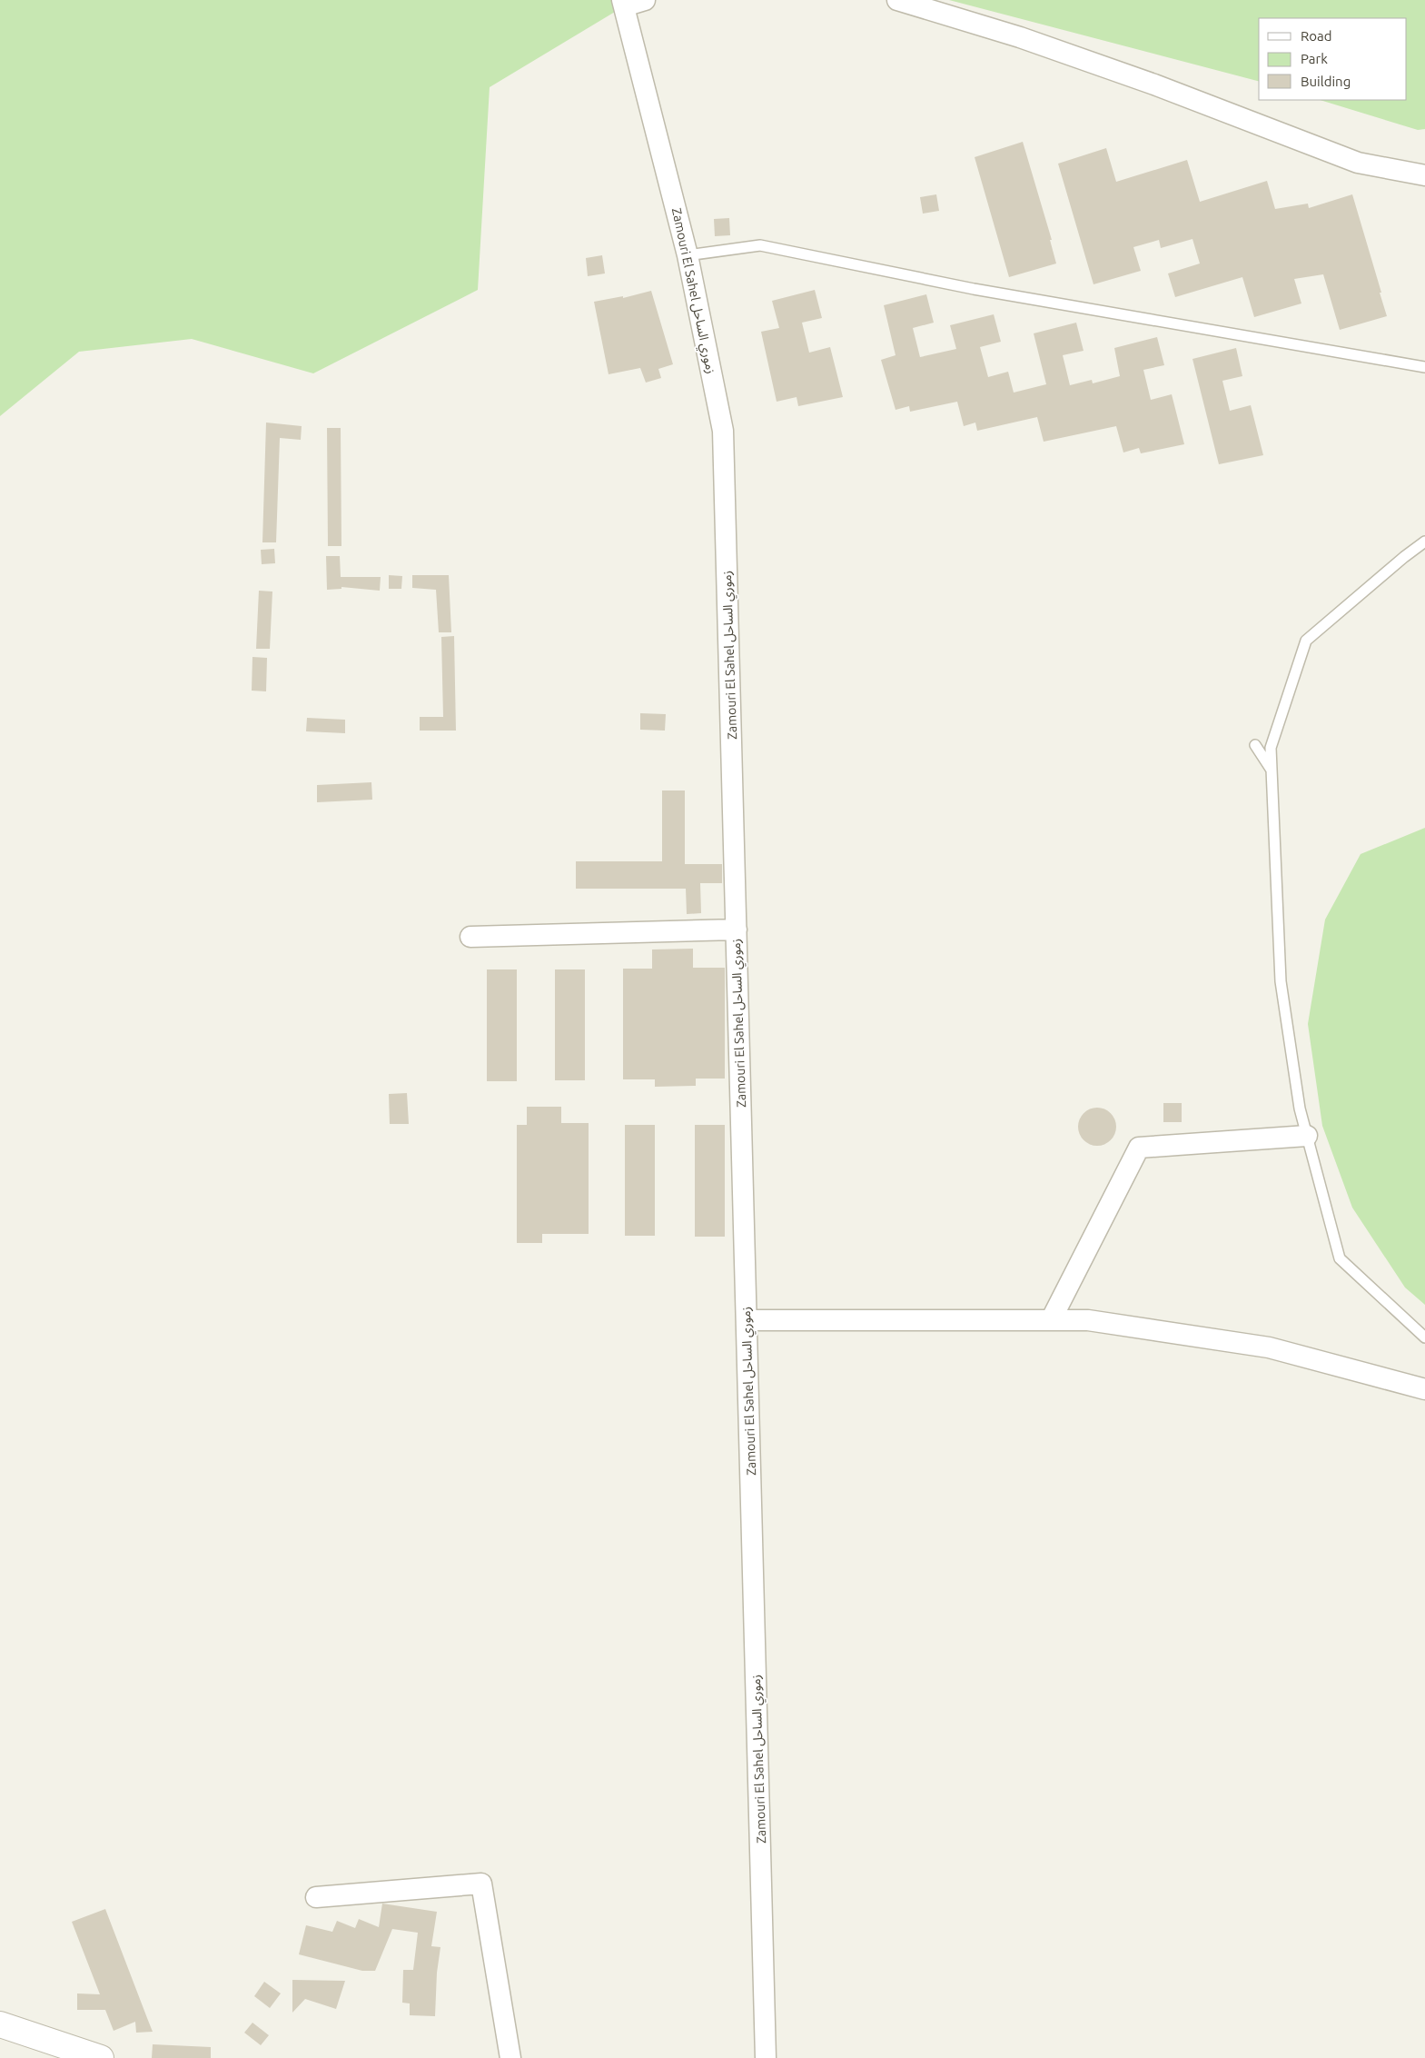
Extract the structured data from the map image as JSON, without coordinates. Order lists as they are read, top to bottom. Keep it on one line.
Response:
{"streets":{"street":["Zamouri El Sahel زموري الساحل"]},"legend":["Road","Park","Building"]}
